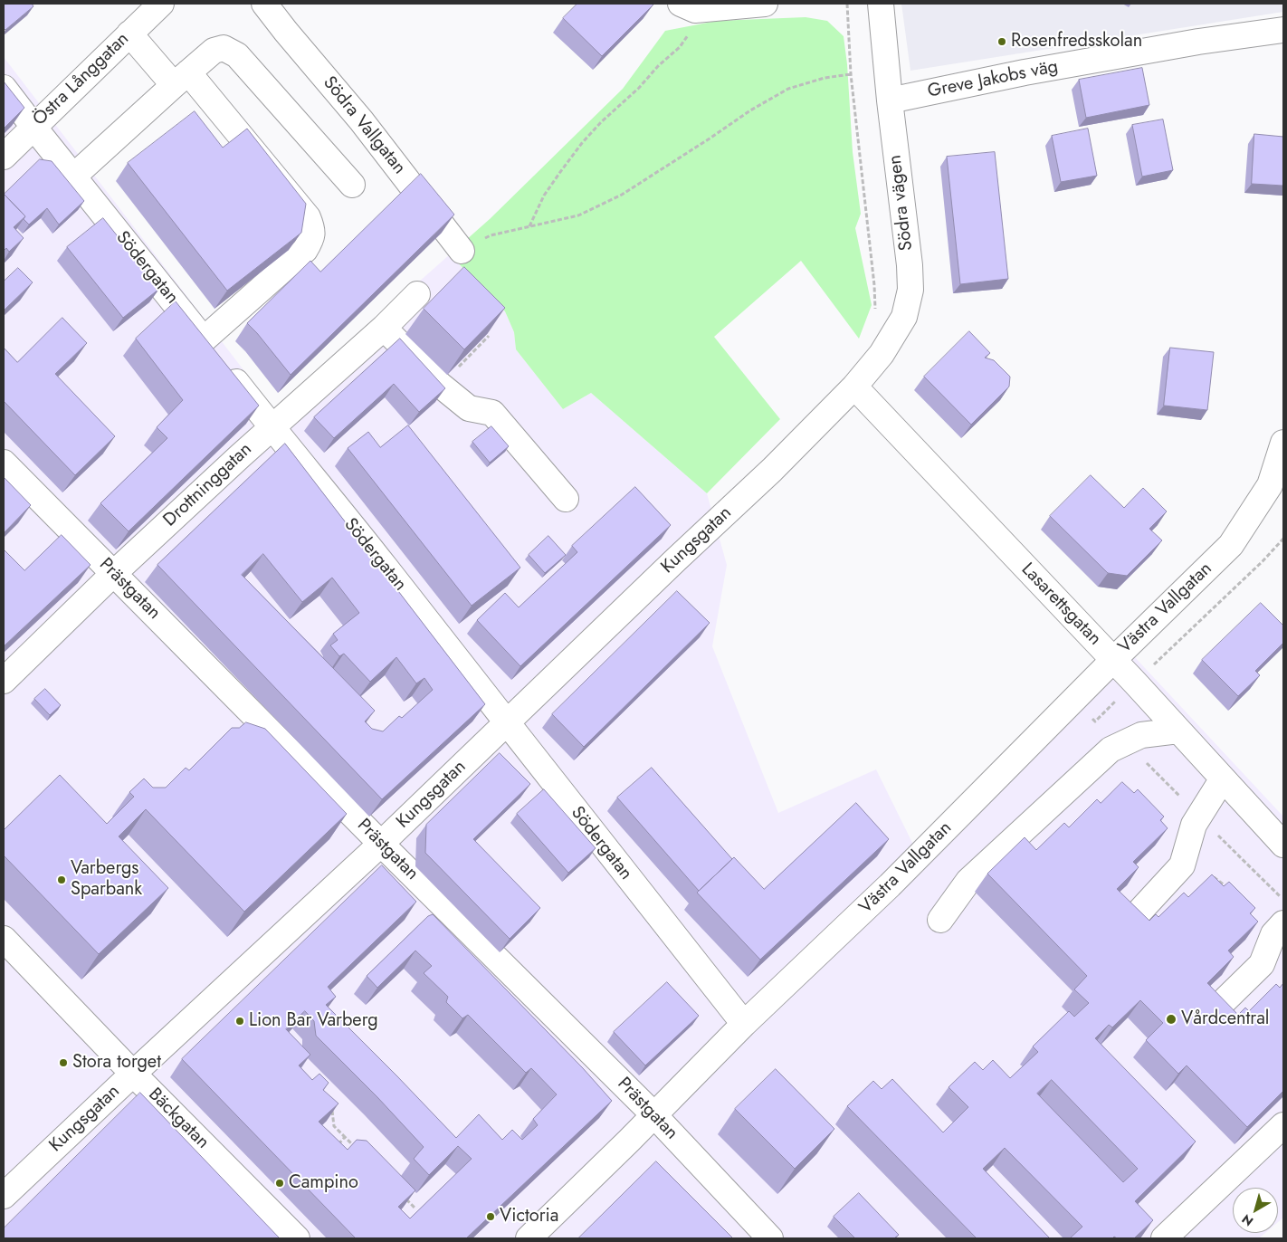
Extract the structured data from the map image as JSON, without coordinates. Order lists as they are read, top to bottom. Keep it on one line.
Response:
{"streets":{"street":["Östra Långgatan","Greve Jakobs väg","Södra Vallgatan","Södra vägen","Södergatan","Drottninggatan","Kungsgatan","Prästgatan","Lasarettsgatan","Västra Vallgatan","Bäckgatan"]},"crossings":[["Östra Långgatan","Södergatan"],["Greve Jakobs väg","Södra vägen"],["Södra vägen","Kungsgatan"],["Södra vägen","Lasarettsgatan"],["Södergatan","Drottninggatan"],["Södergatan","Kungsgatan"],["Södergatan","Västra Vallgatan"],["Drottninggatan","Prästgatan"],["Kungsgatan","Prästgatan"],["Kungsgatan","Lasarettsgatan"],["Kungsgatan","Bäckgatan"],["Prästgatan","Västra Vallgatan"],["Lasarettsgatan","Västra Vallgatan"]],"places":["Rosenfredsskolan","Varbergs Sparbank","Vårdcentral","Lion Bar Varberg","Stora torget","Campino","Victoria"],"north":"bottom left"}
